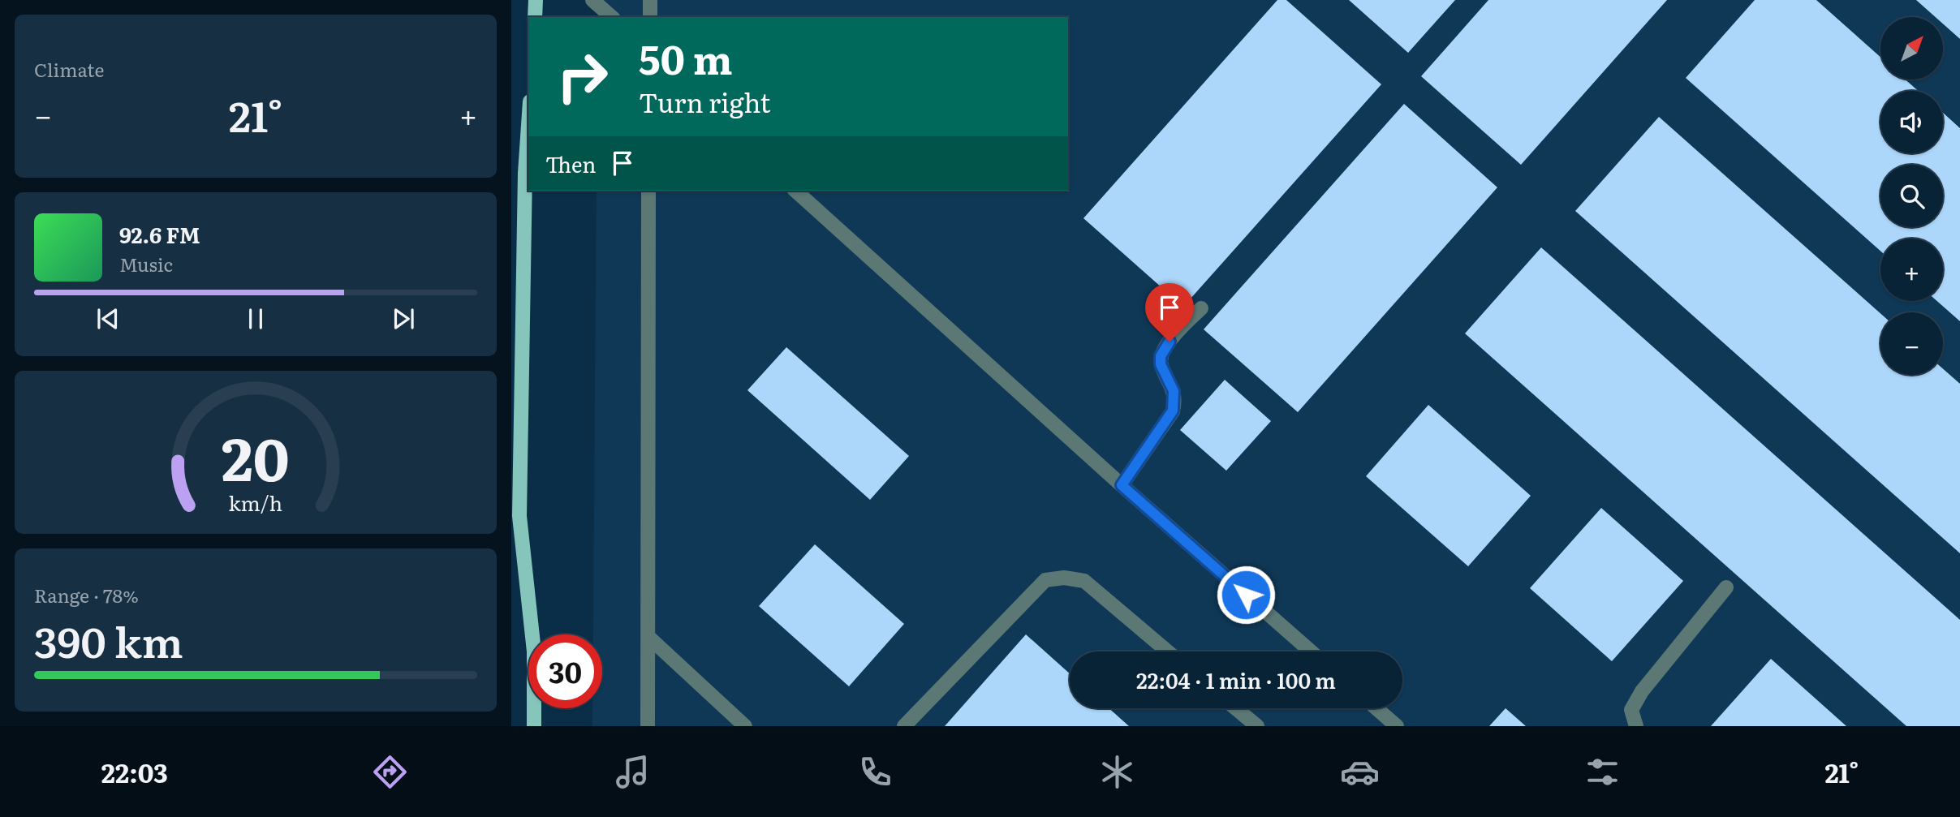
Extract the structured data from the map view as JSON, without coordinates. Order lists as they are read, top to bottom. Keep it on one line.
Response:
{"north":"top right","page":{"tile":["Climate",["Range · 78%","390 km"]],"map_buttons":["+","−"],"turn":["50 m","Turn right"],"heat":["−","21°","+"],"then":"Then","song":["92.6 FM","Music"],"limit":"30","trip":"22:04 · 1 min · 100 m","tabs":["22:03","21°"],"gauge":["20","km/h"]}}
